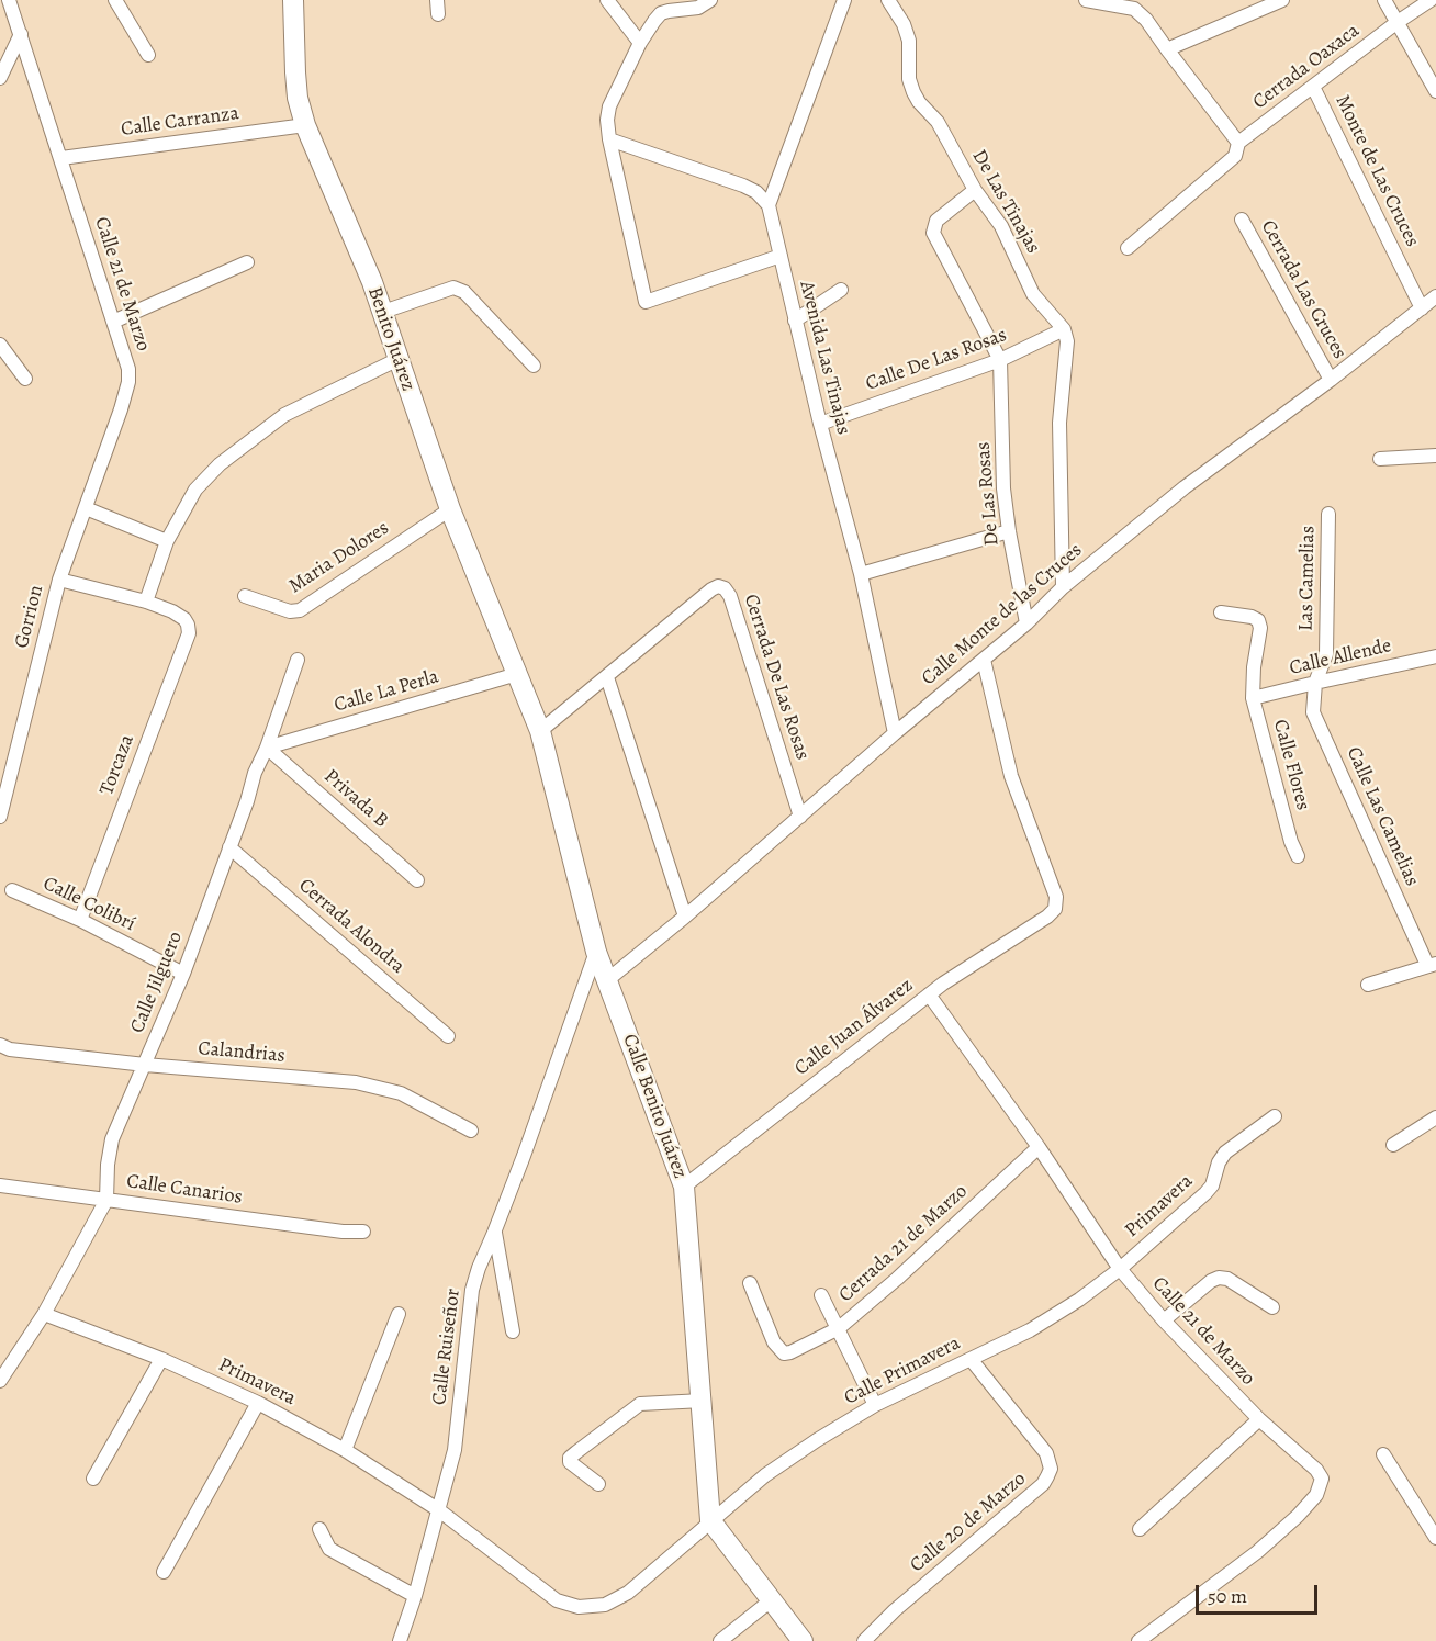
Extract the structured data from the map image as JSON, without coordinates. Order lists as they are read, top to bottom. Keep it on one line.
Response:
{"streets":{"street":["Cerrada Oaxaca","Calle Carranza","Monte de Las Cruces","De Las Tinajas","Calle 21 de Marzo","Cerrada Las Cruces","Benito Juárez","Avenida Las Tinajas","Calle De Las Rosas","De Las Rosas","Maria Dolores","Las Camelias","Calle Monte de las Cruces","Gorrion","Calle Allende","Cerrada De Las Rosas","Calle La Perla","Torcaza","Calle Flores","Privada B","Calle Las Camelias","Calle Colibrí","Cerrada Alondra","Calle Jilguero","Calle Juan Álvarez","Calandrias","Calle Benito Juárez","Calle Canarios","Primavera","Cerrada 21 de Marzo","Calle Ruiseñor","Calle Primavera","Calle 20 de Marzo"]},"crossings":[["Cerrada Oaxaca","Monte de Las Cruces"],["Calle Carranza","Calle 21 de Marzo"],["Calle Carranza","Benito Juárez"],["Monte de Las Cruces","Calle Monte de las Cruces"],["De Las Tinajas","Calle De Las Rosas"],["Calle 21 de Marzo","Gorrion"],["Calle 21 de Marzo","Calle Juan Álvarez"],["Calle 21 de Marzo","Primavera"],["Calle 21 de Marzo","Cerrada 21 de Marzo"],["Calle 21 de Marzo","Calle Primavera"],["Cerrada Las Cruces","Calle Monte de las Cruces"],["Benito Juárez","Maria Dolores"],["Benito Juárez","Calle La Perla"],["Benito Juárez","Calle Benito Juárez"],["Avenida Las Tinajas","Calle De Las Rosas"],["Avenida Las Tinajas","Calle Monte de las Cruces"],["Calle De Las Rosas","De Las Rosas"],["De Las Rosas","Calle Monte de las Cruces"],["Las Camelias","Calle Allende"],["Las Camelias","Calle Las Camelias"],["Calle Monte de las Cruces","Cerrada De Las Rosas"],["Calle Monte de las Cruces","Calle Juan Álvarez"],["Calle Monte de las Cruces","Calle Benito Juárez"],["Calle Allende","Calle Flores"],["Calle Allende","Calle Las Camelias"],["Cerrada De Las Rosas","Calle Benito Juárez"],["Calle La Perla","Privada B"],["Calle La Perla","Calle Jilguero"],["Calle La Perla","Calle Benito Juárez"],["Torcaza","Calle Colibrí"],["Privada B","Calle Jilguero"],["Calle Colibrí","Calle Jilguero"],["Cerrada Alondra","Calle Jilguero"],["Calle Jilguero","Calandrias"],["Calle Jilguero","Calle Canarios"],["Calle Jilguero","Primavera"],["Calle Juan Álvarez","Calle Benito Juárez"],["Calle Benito Juárez","Calle Ruiseñor"],["Calle Benito Juárez","Calle Primavera"],["Primavera","Calle Ruiseñor"],["Primavera","Calle Primavera"],["Calle Ruiseñor","Calle Primavera"],["Calle Primavera","Calle 20 de Marzo"]],"scale_bar":"50 m"}
